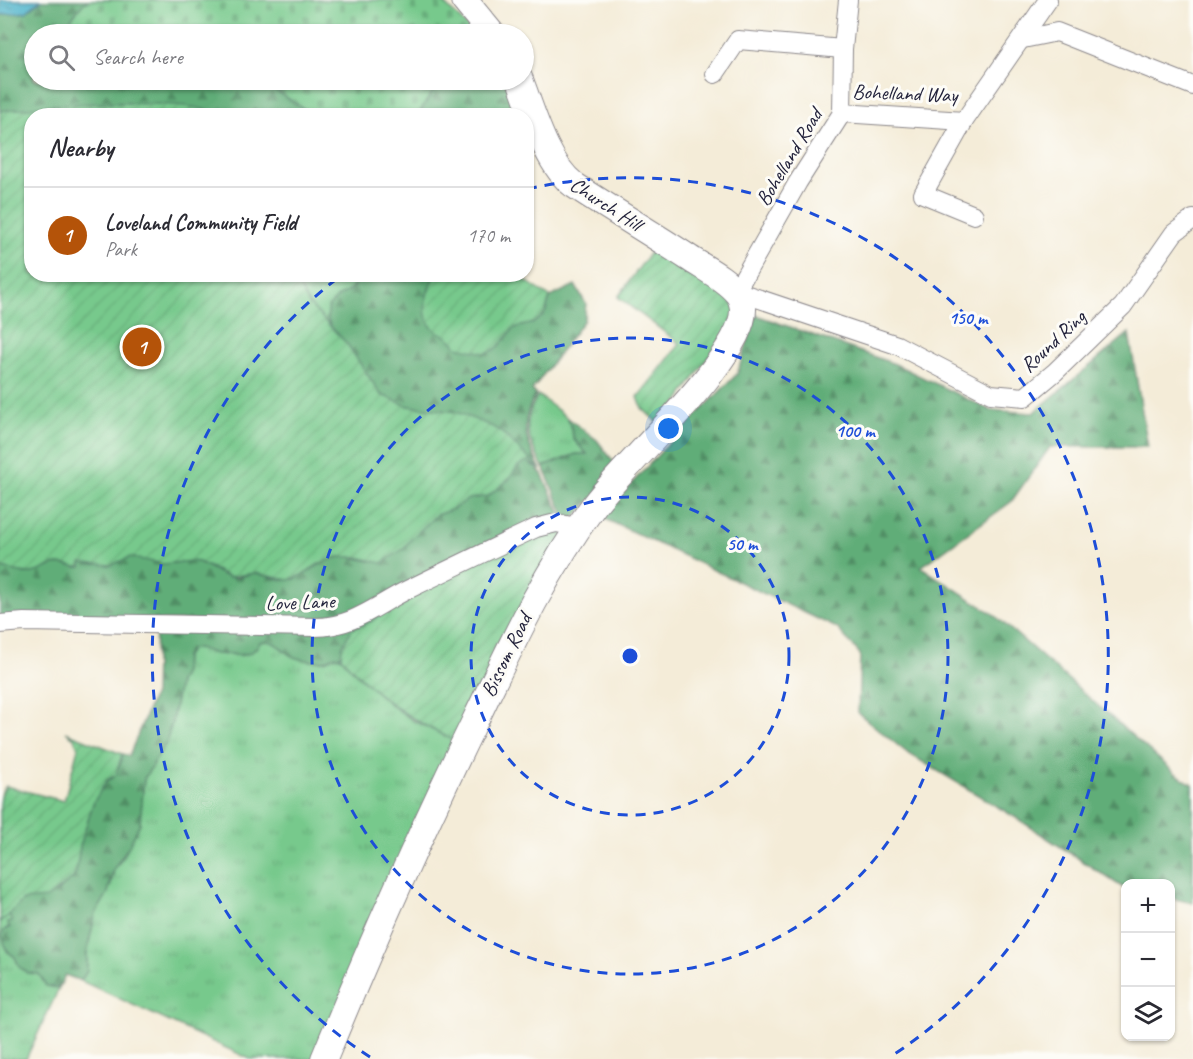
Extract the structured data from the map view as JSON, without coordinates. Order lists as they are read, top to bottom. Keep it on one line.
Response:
{"streets":{"street":["Bohelland Way","Bohelland Road","Church Hill","Round Ring","Love Lane","Bissom Road"]},"crossings":[["Bohelland Way","Bohelland Road"],["Bohelland Road","Church Hill"],["Bohelland Road","Round Ring"],["Bohelland Road","Bissom Road"],["Church Hill","Round Ring"],["Church Hill","Bissom Road"],["Round Ring","Bissom Road"],["Love Lane","Bissom Road"]],"page":{"search":"Search here","heading":"Nearby","list":[{"mark":"1","name":"Loveland Community Field","note":"Park","value":"170 m"}],"pins":"1","map_buttons":["+","−"]},"rings":["150 m","100 m","50 m"]}
